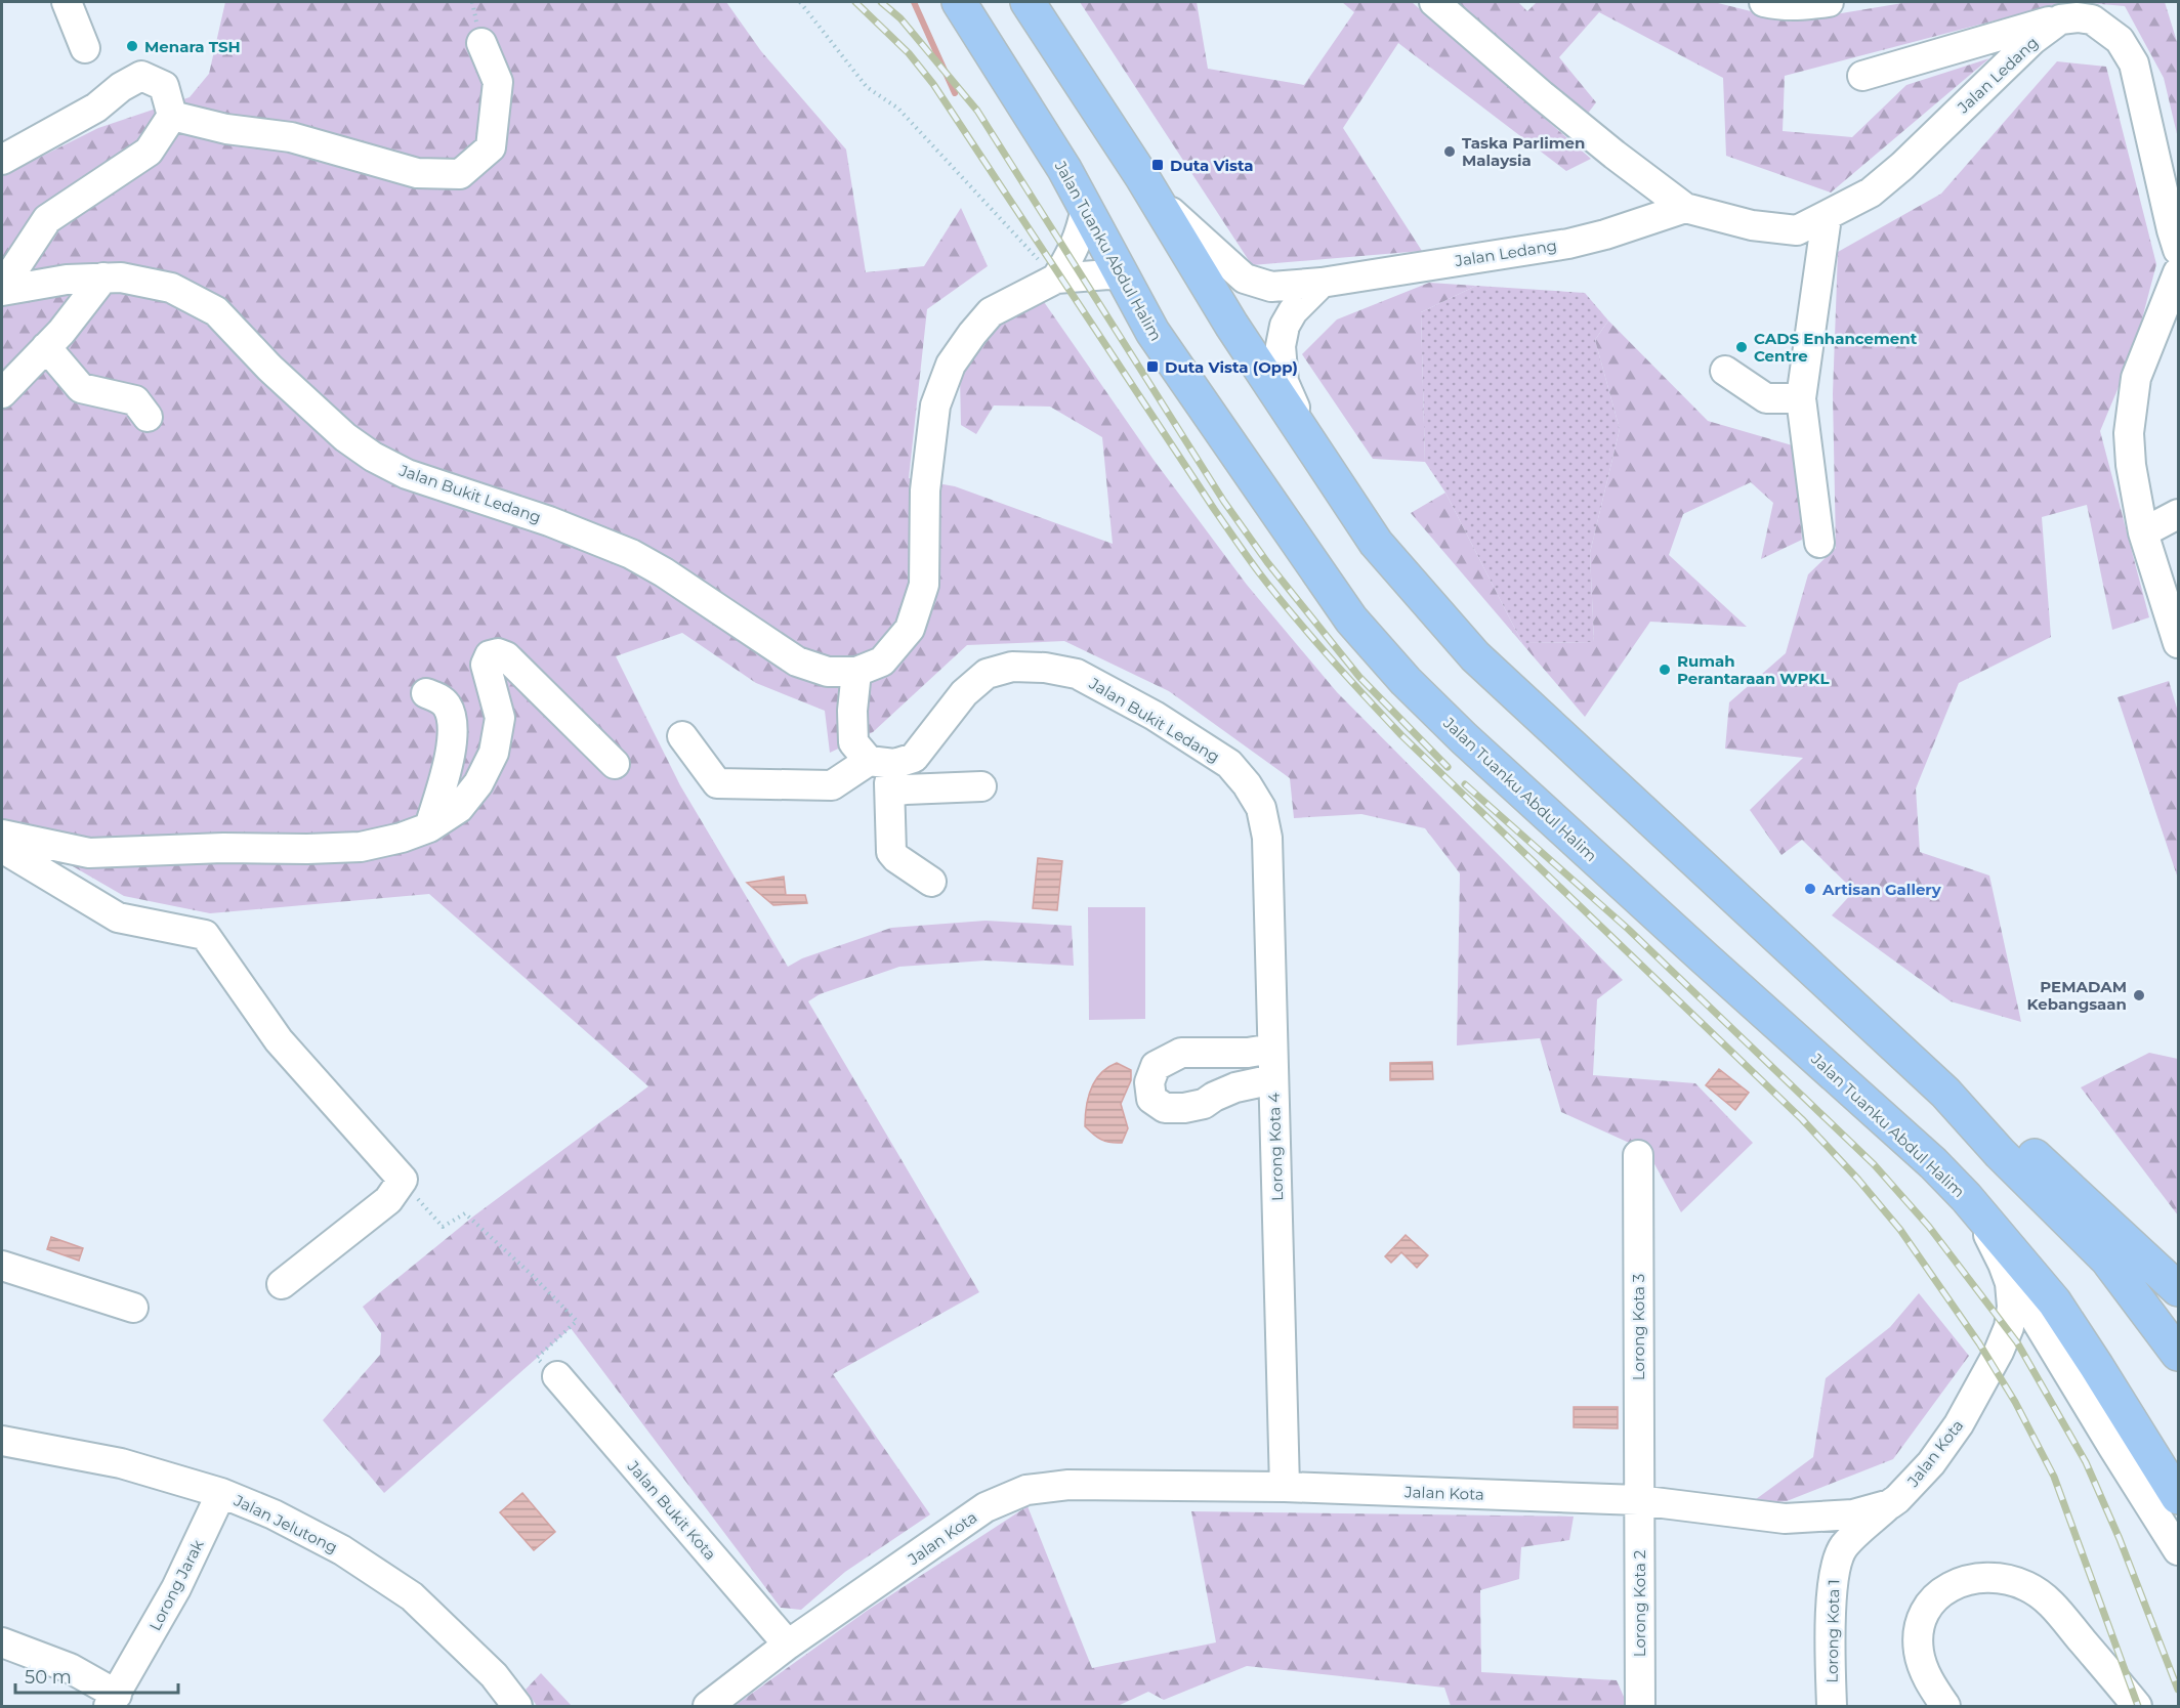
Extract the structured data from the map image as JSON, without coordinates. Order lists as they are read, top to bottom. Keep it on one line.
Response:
{"streets":{"main road":["Jalan Tuanku Abdul Halim"],"street":["Jalan Ledang","Jalan Bukit Ledang","Lorong Kota 4","Lorong Kota 3","Jalan Kota","Jalan Bukit Kota","Jalan Jelutong","Lorong Jarak","Lorong Kota 2","Lorong Kota 1"]},"crossings":[["Jalan Tuanku Abdul Halim","Jalan Bukit Ledang"],["Jalan Tuanku Abdul Halim","Jalan Kota"],["Jalan Bukit Ledang","Lorong Kota 4"],["Lorong Kota 4","Jalan Kota"],["Lorong Kota 3","Jalan Kota"],["Lorong Kota 3","Lorong Kota 2"],["Jalan Kota","Jalan Bukit Kota"],["Jalan Kota","Lorong Kota 2"],["Jalan Kota","Lorong Kota 1"],["Jalan Jelutong","Lorong Jarak"]],"places":{"other":["Menara TSH","Taska Parlimen Malaysia","CADS Enhancement Centre","Rumah Perantaraan WPKL","Artisan Gallery","PEMADAM Kebangsaan"],"transit":["Duta Vista","Duta Vista (Opp)"]},"scale_bar":"50 m"}
